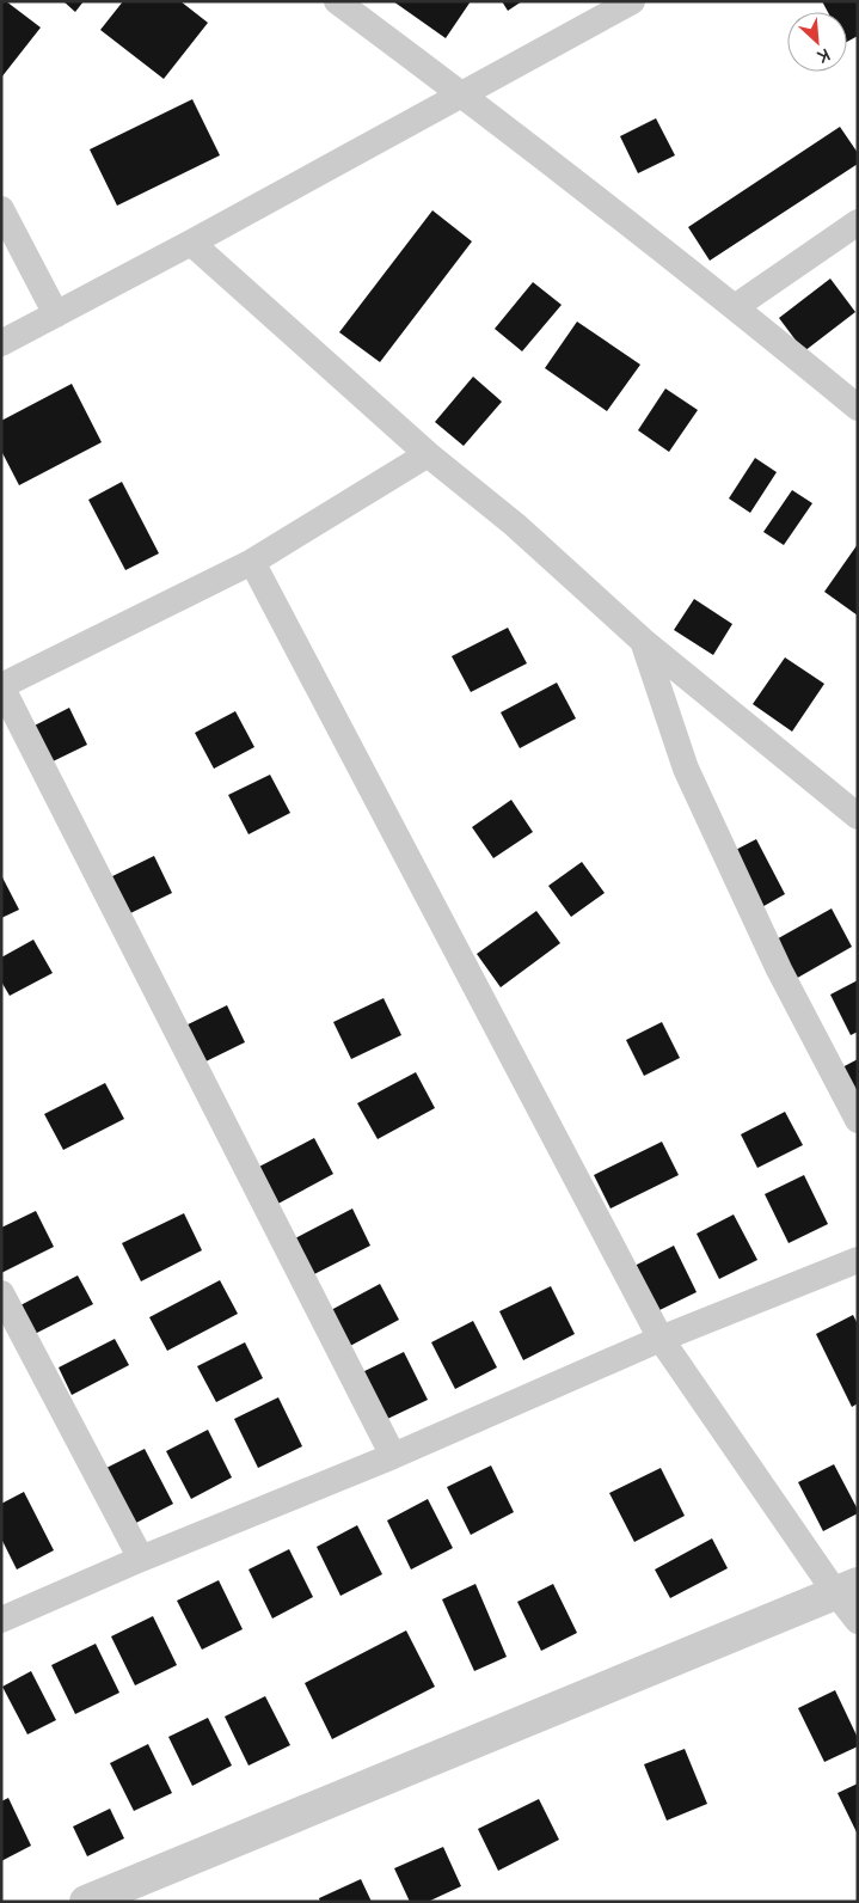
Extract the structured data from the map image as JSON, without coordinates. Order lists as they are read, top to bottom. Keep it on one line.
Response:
{"north":"bottom right"}
